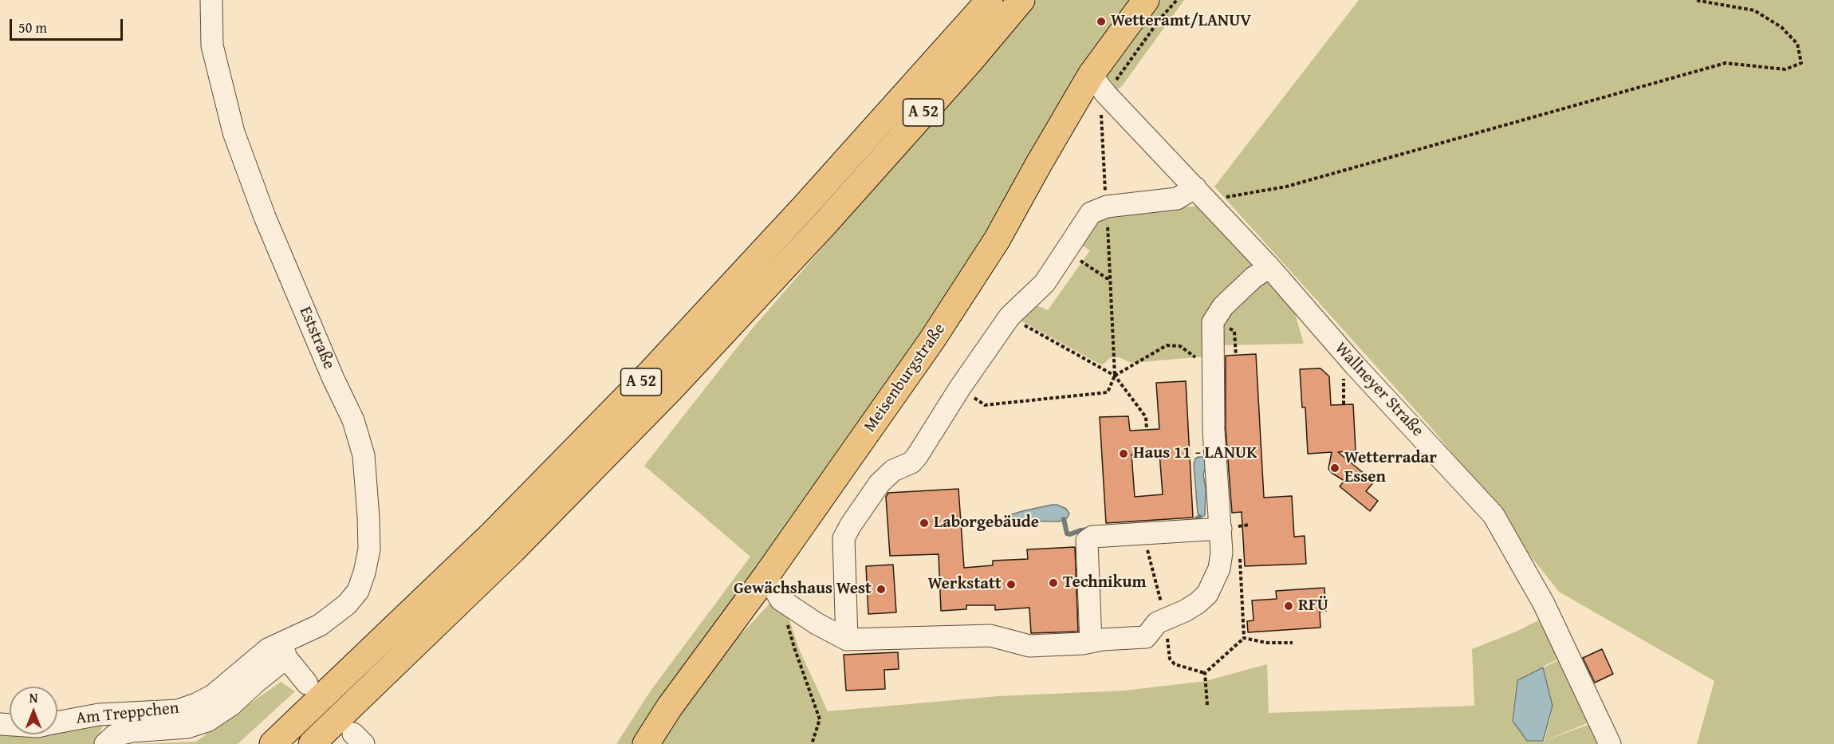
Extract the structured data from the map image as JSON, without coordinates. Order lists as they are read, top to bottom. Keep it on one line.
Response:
{"streets":{"main road":["A 52","Meisenburgstraße"],"street":["Eststraße","Wallneyer Straße","Am Treppchen"]},"crossings":[["Eststraße","Am Treppchen"],["Meisenburgstraße","Wallneyer Straße"]],"places":["Wetteramt/LANUV","Haus 11 - LANUK","Wetterradar Essen","Laborgebäude","Technikum","Werkstatt","Gewächshaus West","RFÜ"],"scale_bar":"50 m","north":"top"}
